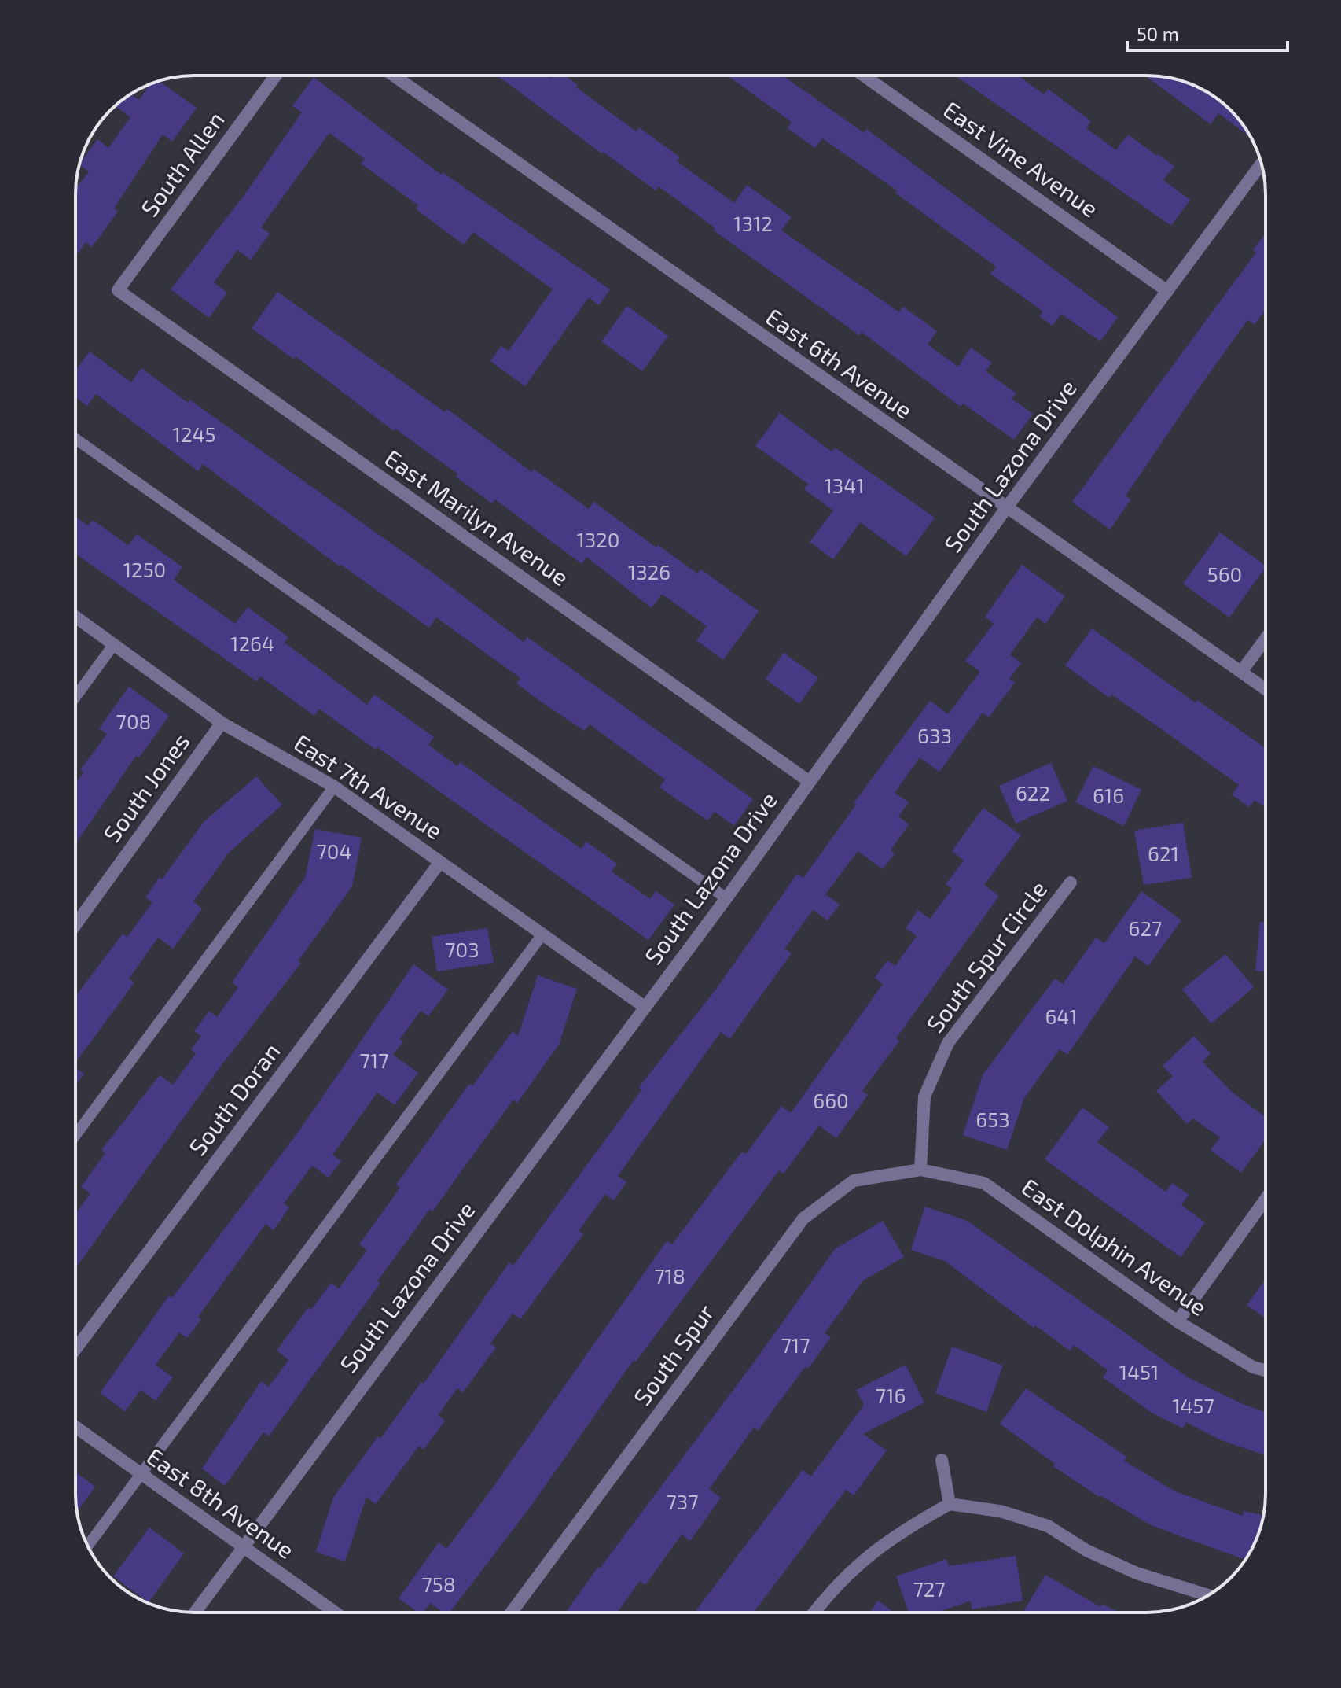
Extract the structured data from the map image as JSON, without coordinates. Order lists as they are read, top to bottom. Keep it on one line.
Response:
{"streets":{"street":["East Vine Avenue","South Allen","East 6th Avenue","South Lazona Drive","East Marilyn Avenue","East 7th Avenue","South Jones","South Spur Circle","South Doran","East Dolphin Avenue","South Spur","East 8th Avenue"]},"crossings":[["East Vine Avenue","South Lazona Drive"],["South Allen","East Marilyn Avenue"],["East 6th Avenue","South Lazona Drive"],["South Lazona Drive","East Marilyn Avenue"],["South Lazona Drive","East 7th Avenue"],["South Lazona Drive","East 8th Avenue"],["East 7th Avenue","South Jones"],["East 7th Avenue","South Doran"],["South Spur Circle","East Dolphin Avenue"],["South Spur Circle","South Spur"],["East Dolphin Avenue","South Spur"]],"house_numbers":["1312","1245","1341","1320","1250","1326","560","1264","708","633","622","616","704","621","627","703","641","717","660","653","718","717","1451","716","1457","737","758","727"],"scale_bar":"50 m"}
